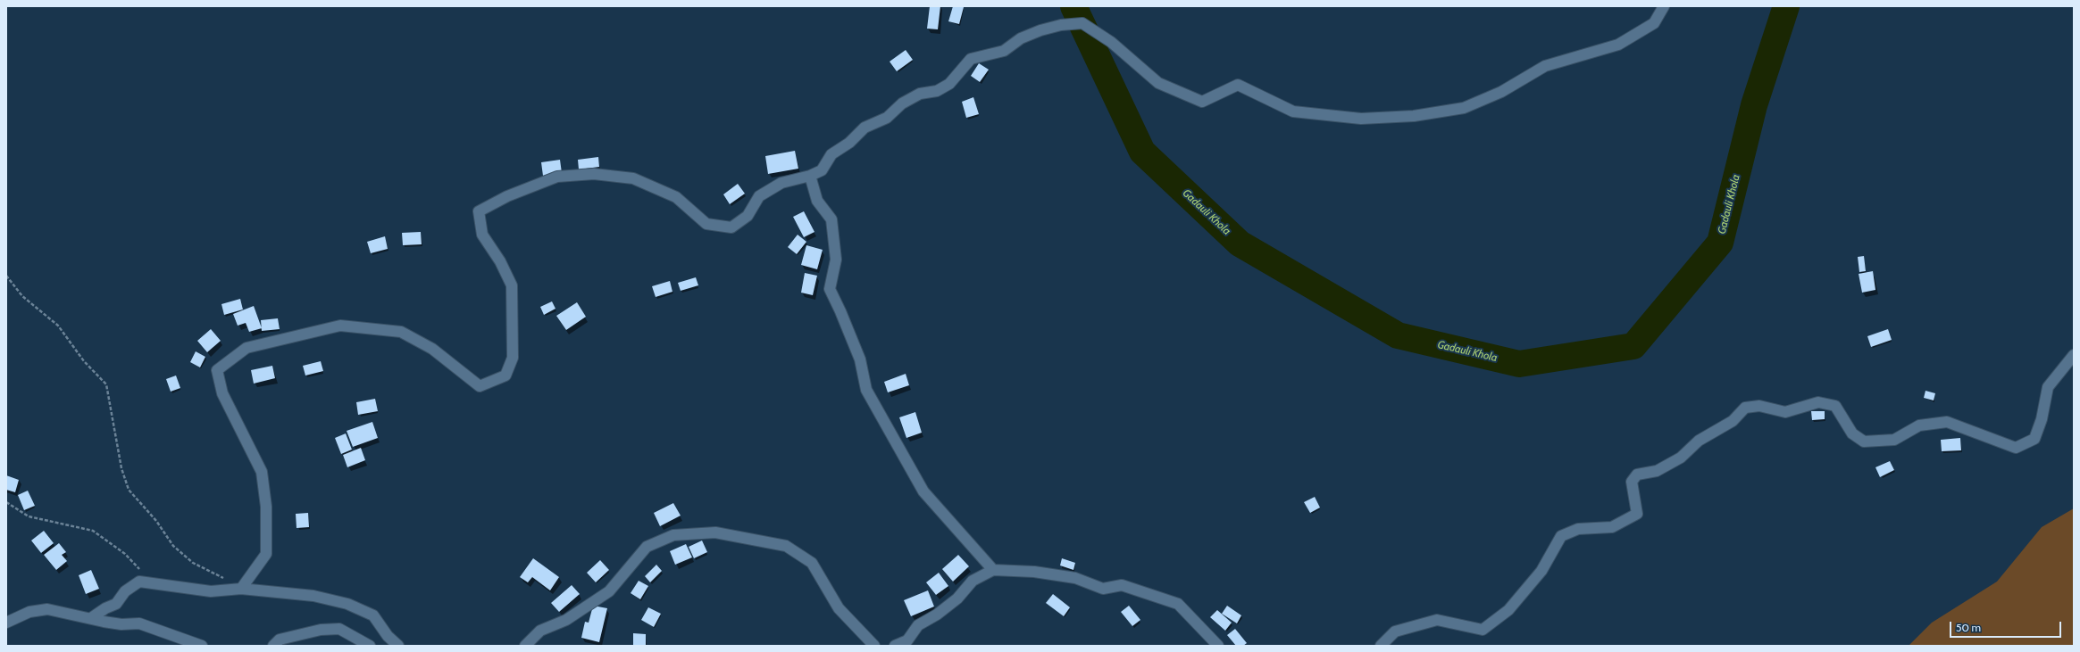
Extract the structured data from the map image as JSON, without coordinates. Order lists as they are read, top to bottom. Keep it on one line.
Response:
{"water":["Gadauli Khola"],"scale_bar":"50 m"}
